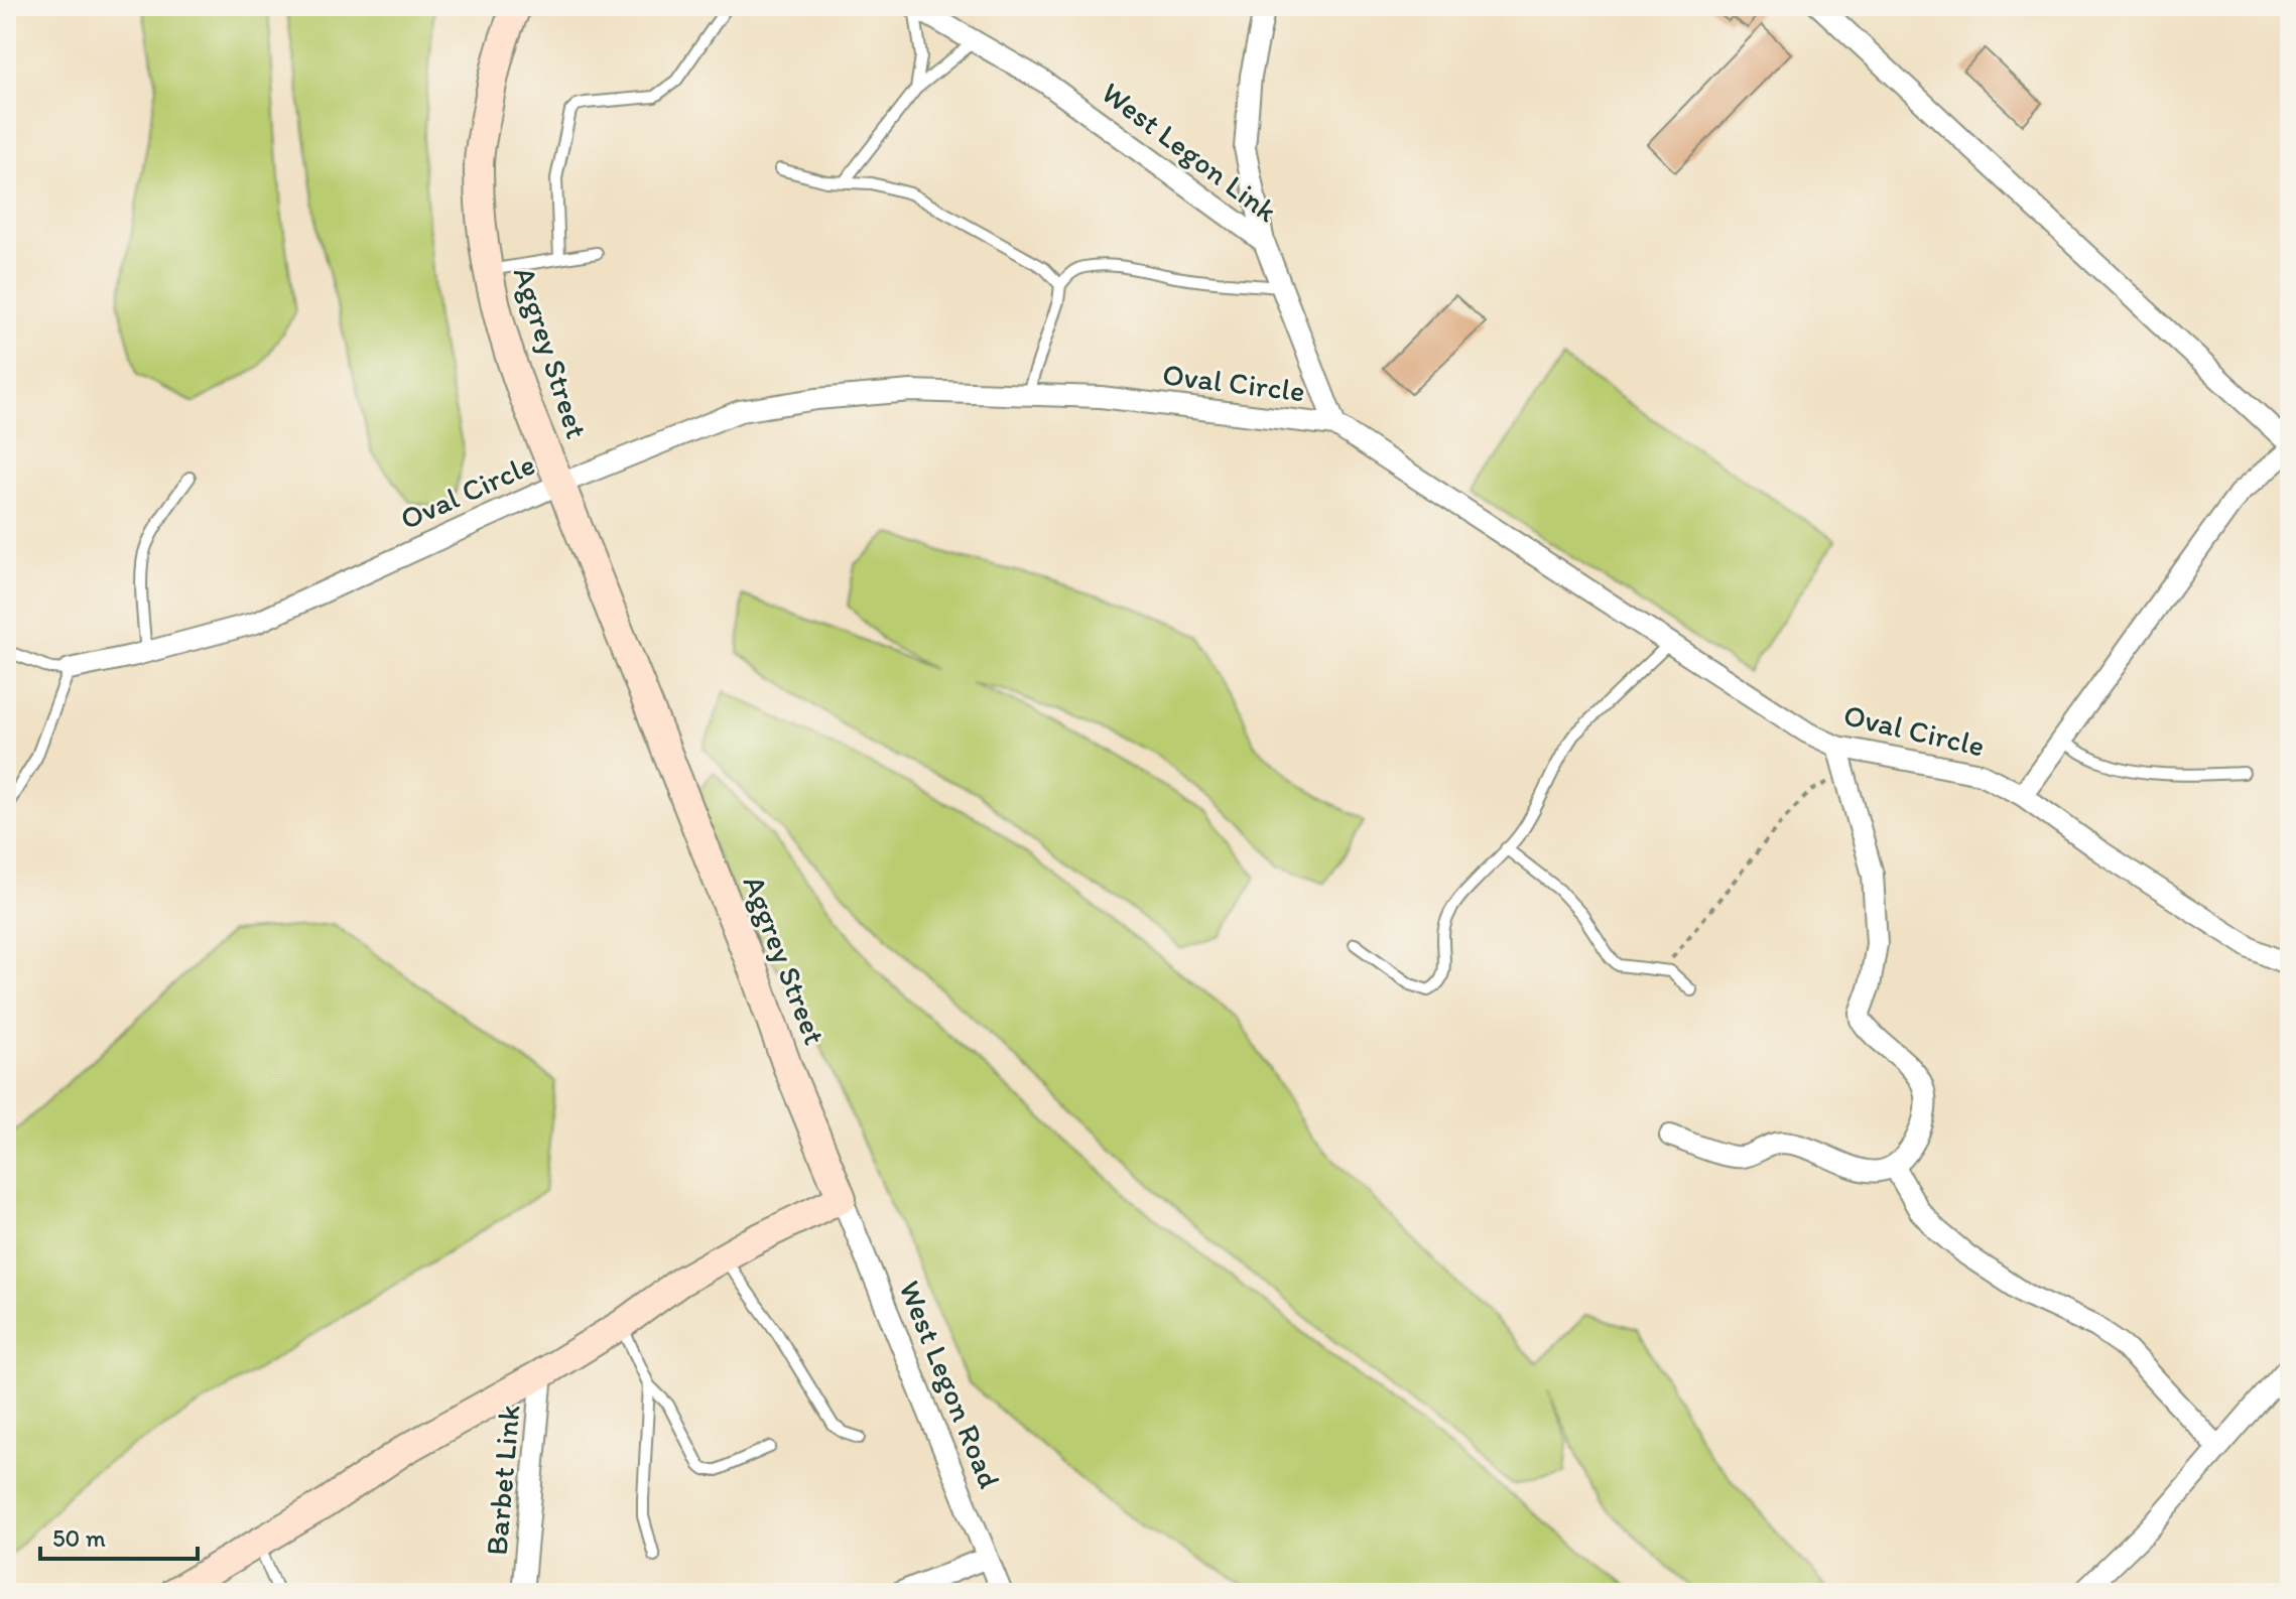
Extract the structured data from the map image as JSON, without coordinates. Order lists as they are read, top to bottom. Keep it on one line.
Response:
{"streets":{"main road":["Aggrey Street"],"street":["West Legon Link","Oval Circle","West Legon Road","Barbet Link"]},"crossings":[["West Legon Link","Oval Circle"],["Aggrey Street","Oval Circle"],["Aggrey Street","West Legon Road"]],"scale_bar":"50 m"}
